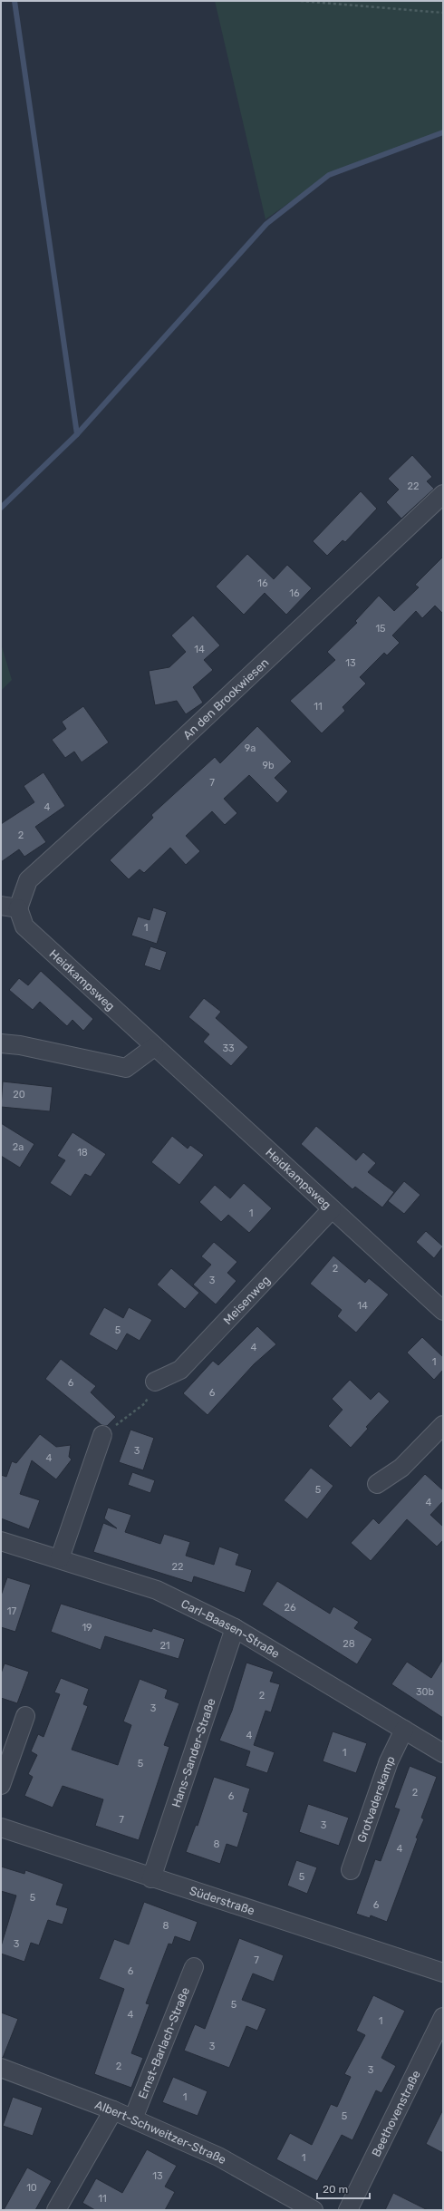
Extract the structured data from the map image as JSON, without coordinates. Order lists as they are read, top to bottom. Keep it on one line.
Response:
{"streets":{"street":["An den Brookwiesen","Heidkampsweg","Meisenweg","Carl-Baasen-Straße","Hans-Sander-Straße","Grotvaderskamp","Süderstraße","Ernst-Barlach-Straße","Beethovenstraße","Albert-Schweitzer-Straße"]},"crossings":[["An den Brookwiesen","Heidkampsweg"],["Heidkampsweg","Meisenweg"],["Carl-Baasen-Straße","Hans-Sander-Straße"],["Carl-Baasen-Straße","Grotvaderskamp"],["Hans-Sander-Straße","Süderstraße"],["Ernst-Barlach-Straße","Albert-Schweitzer-Straße"]],"house_numbers":["22","16","16","15","14","13","11","9a","9b","7","4","2","1","33","20","2a","18","1","2","3","14","5","4","1","6","6","3","4","5","4","22","26","17","19","28","21","30b","2","3","4","1","5","2","6","7","3","8","4","5","5","6","8","3","7","6","5","4","1","3","2","3","1","5","1","13","10","11"],"scale_bar":"20 m"}
